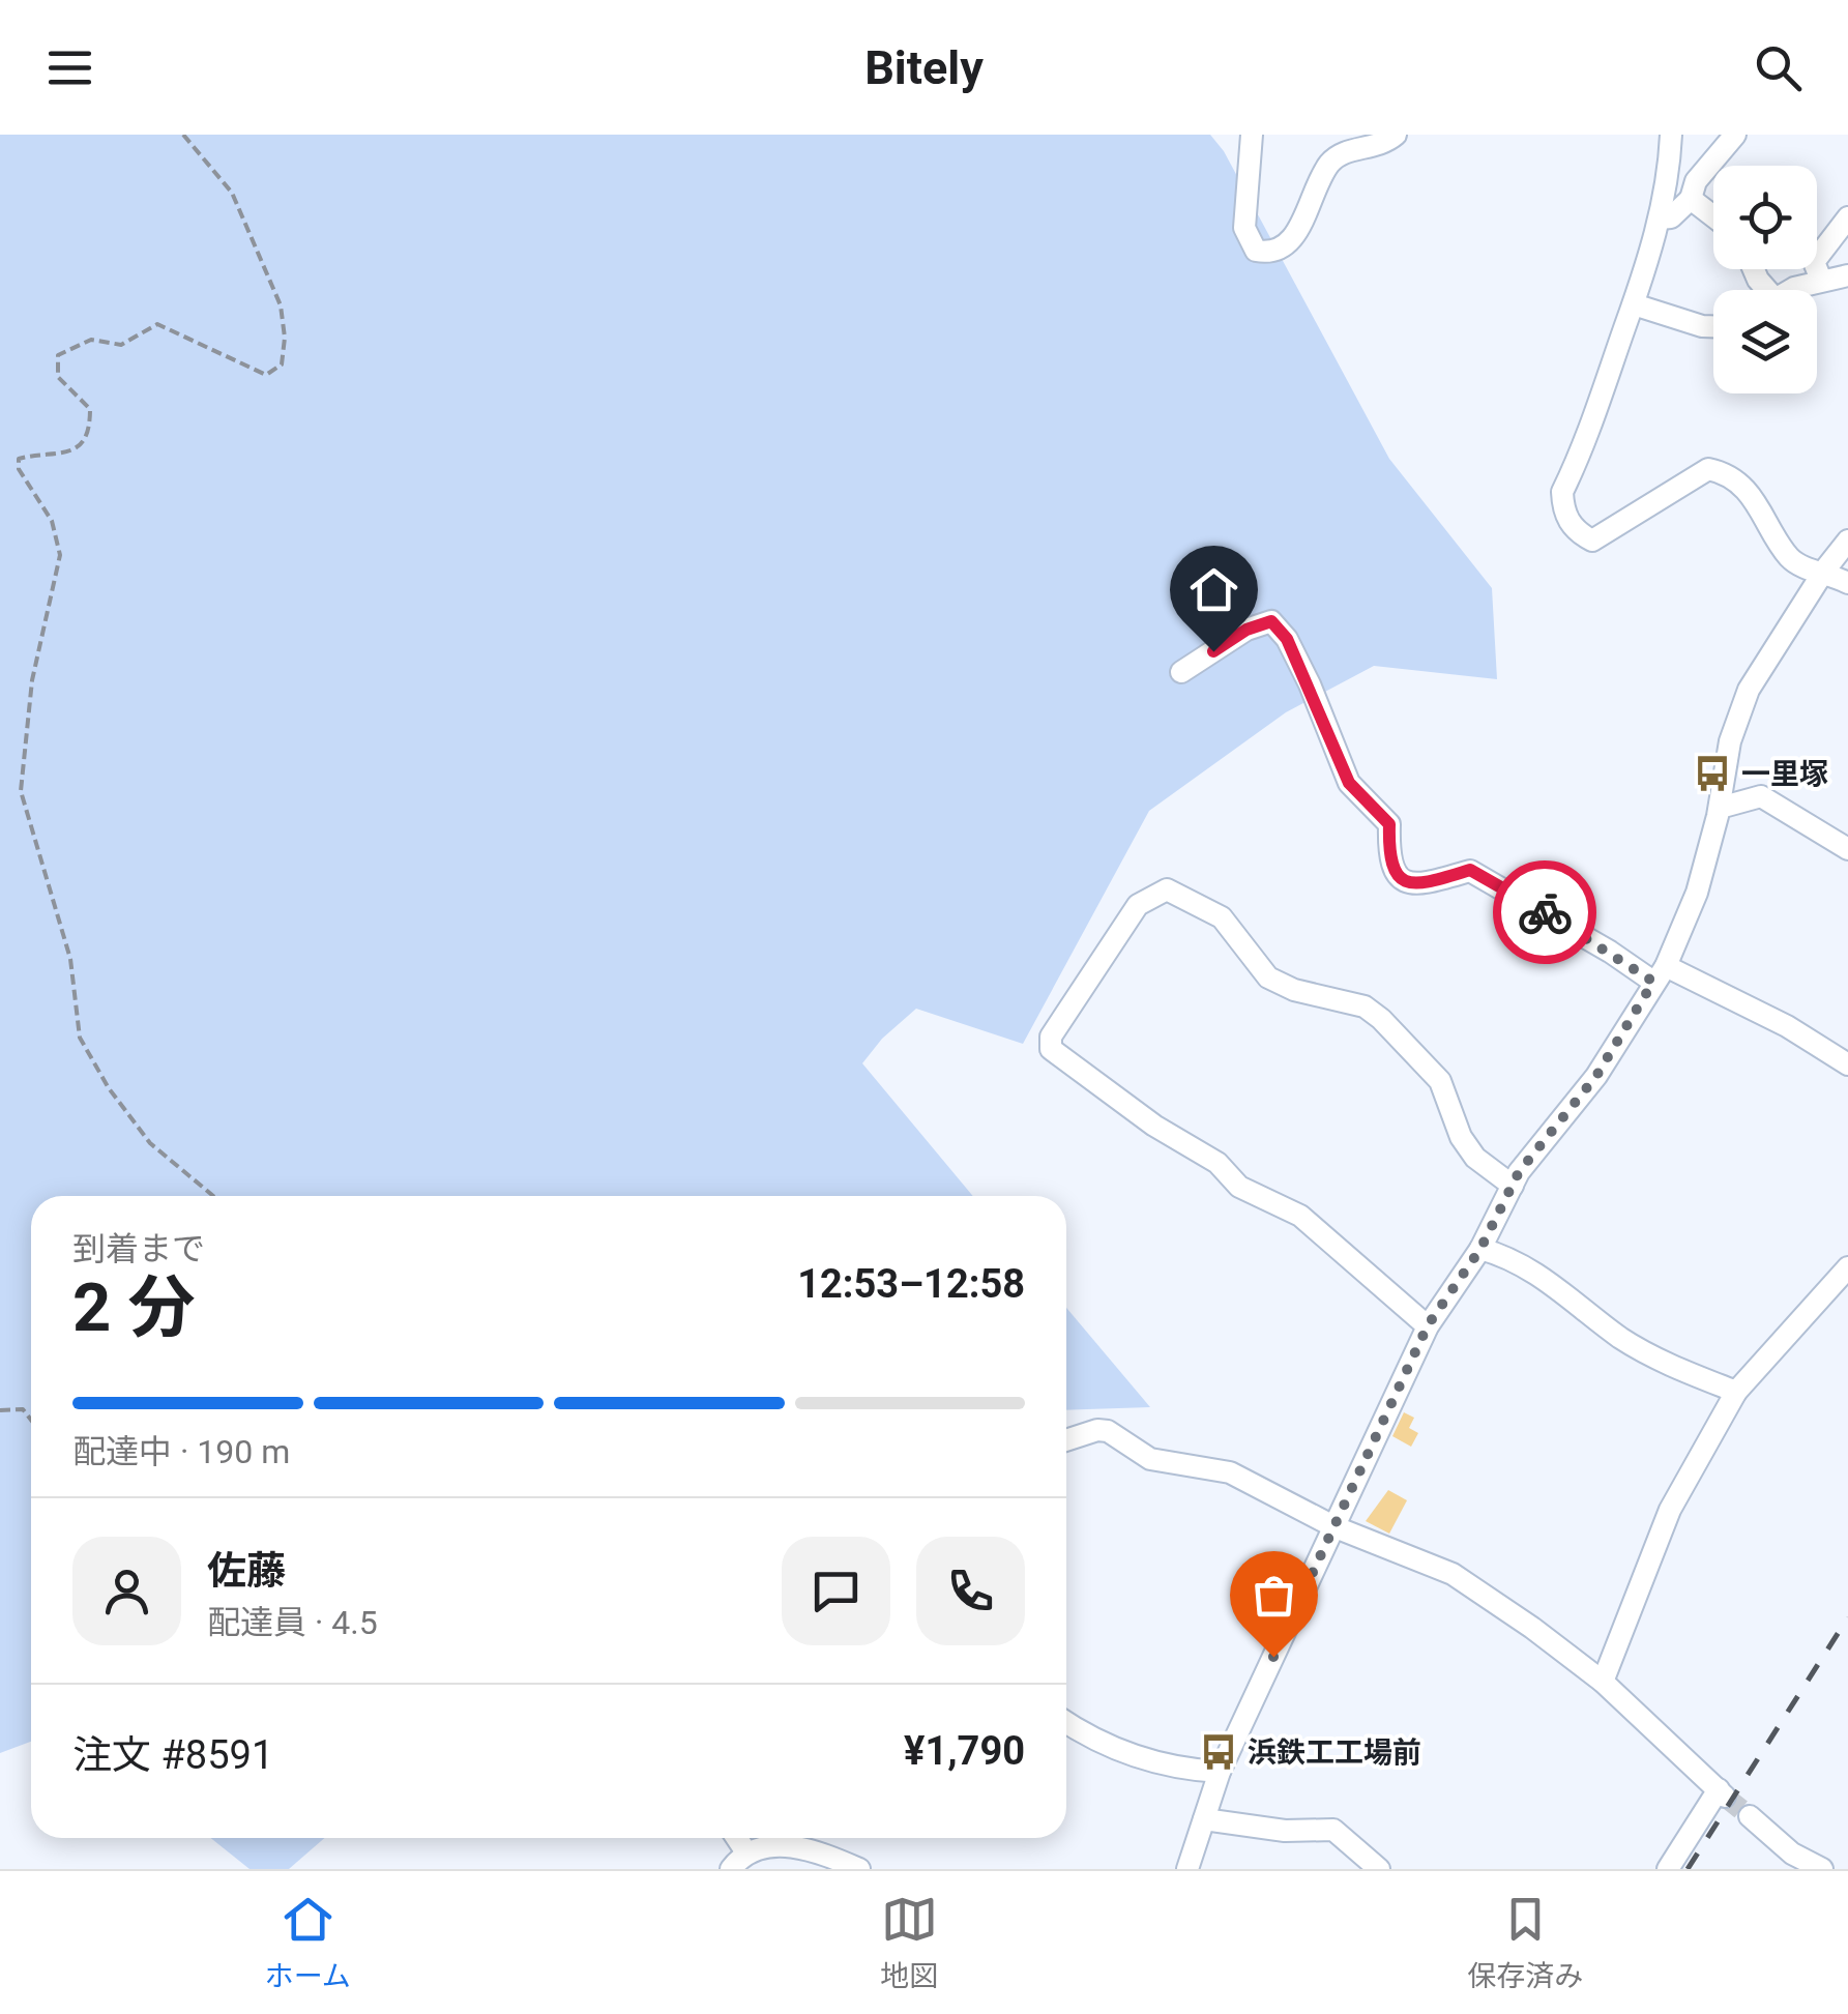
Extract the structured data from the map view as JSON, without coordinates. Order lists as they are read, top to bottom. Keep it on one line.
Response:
{"places":{"bus stop":["一里塚","浜鉄工工場前"]},"page":{"header":"Bitely","heading":["2 分","到着まで","12:53–12:58"],"panel":["佐藤","配達員 · 4.5","注文 #8591","¥1,790"],"bar":"配達中 · 190 m","tabs":["ホーム","地図","保存済み"]}}
